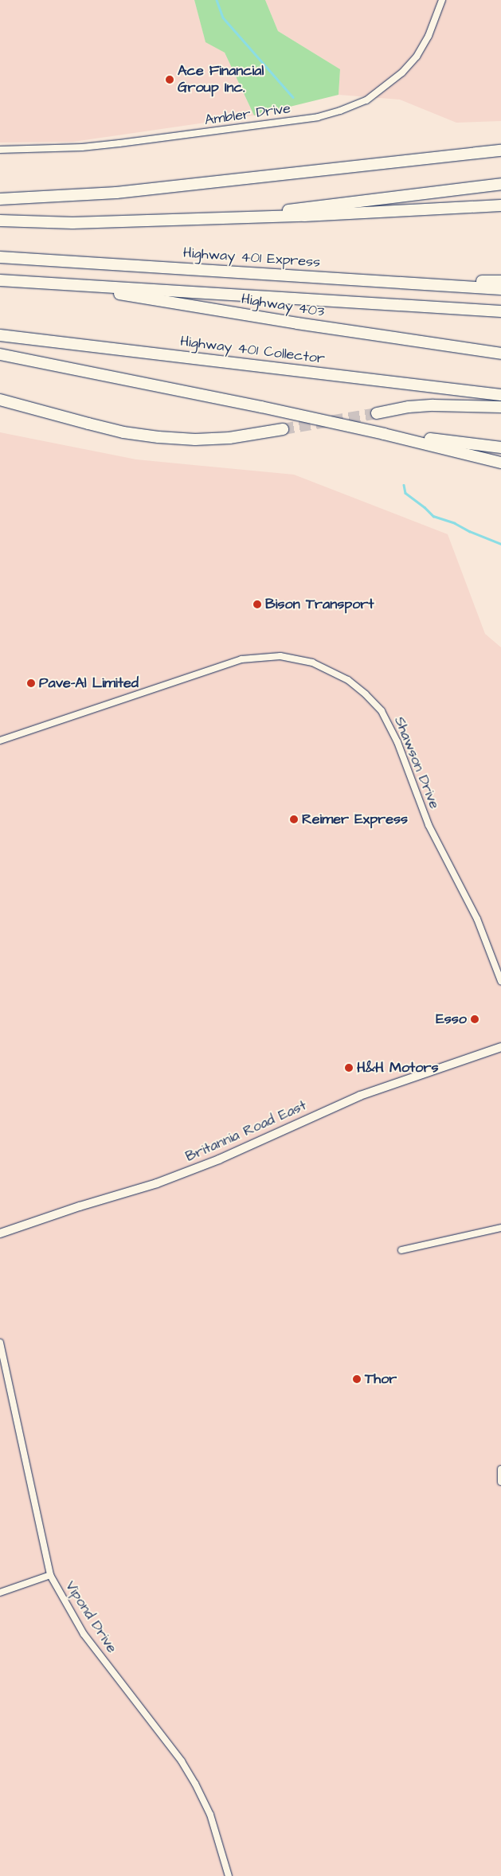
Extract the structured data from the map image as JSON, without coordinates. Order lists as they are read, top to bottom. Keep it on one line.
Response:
{"streets":{"highway":["Highway 401 Express","Highway 403","Highway 401 Collector"],"street":["Ambler Drive","Shawson Drive","Britannia Road East","Vipond Drive"]},"places":["Ace Financial Group Inc.","Bison Transport","Pave-Al Limited","Reimer Express","Esso","H&H Motors","Thor"]}
